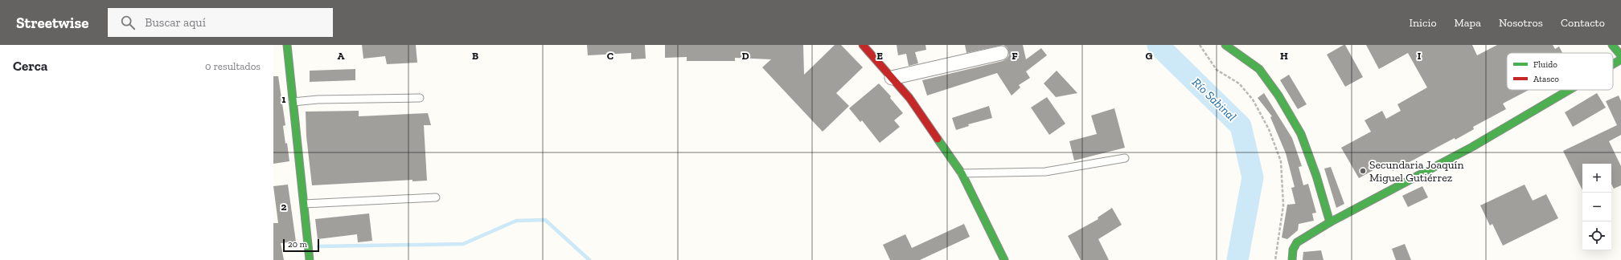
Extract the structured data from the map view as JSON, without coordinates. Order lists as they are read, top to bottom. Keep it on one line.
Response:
{"water":["Río Sabinal"],"places":["Secundaria Joaquín Miguel Gutiérrez"],"legend":["Fluido","Atasco"],"scale_bar":"20 m","page":{"header":"Streetwise","search":"Buscar aquí","nav":["Inicio","Mapa","Nosotros","Contacto"],"heading":["Cerca","0 resultados"],"map_buttons":["+","−"],"scale":"20 m"},"grid":{"columns":["A","B","C","D","E","F","G","H","I"],"rows":["1","2"]}}
